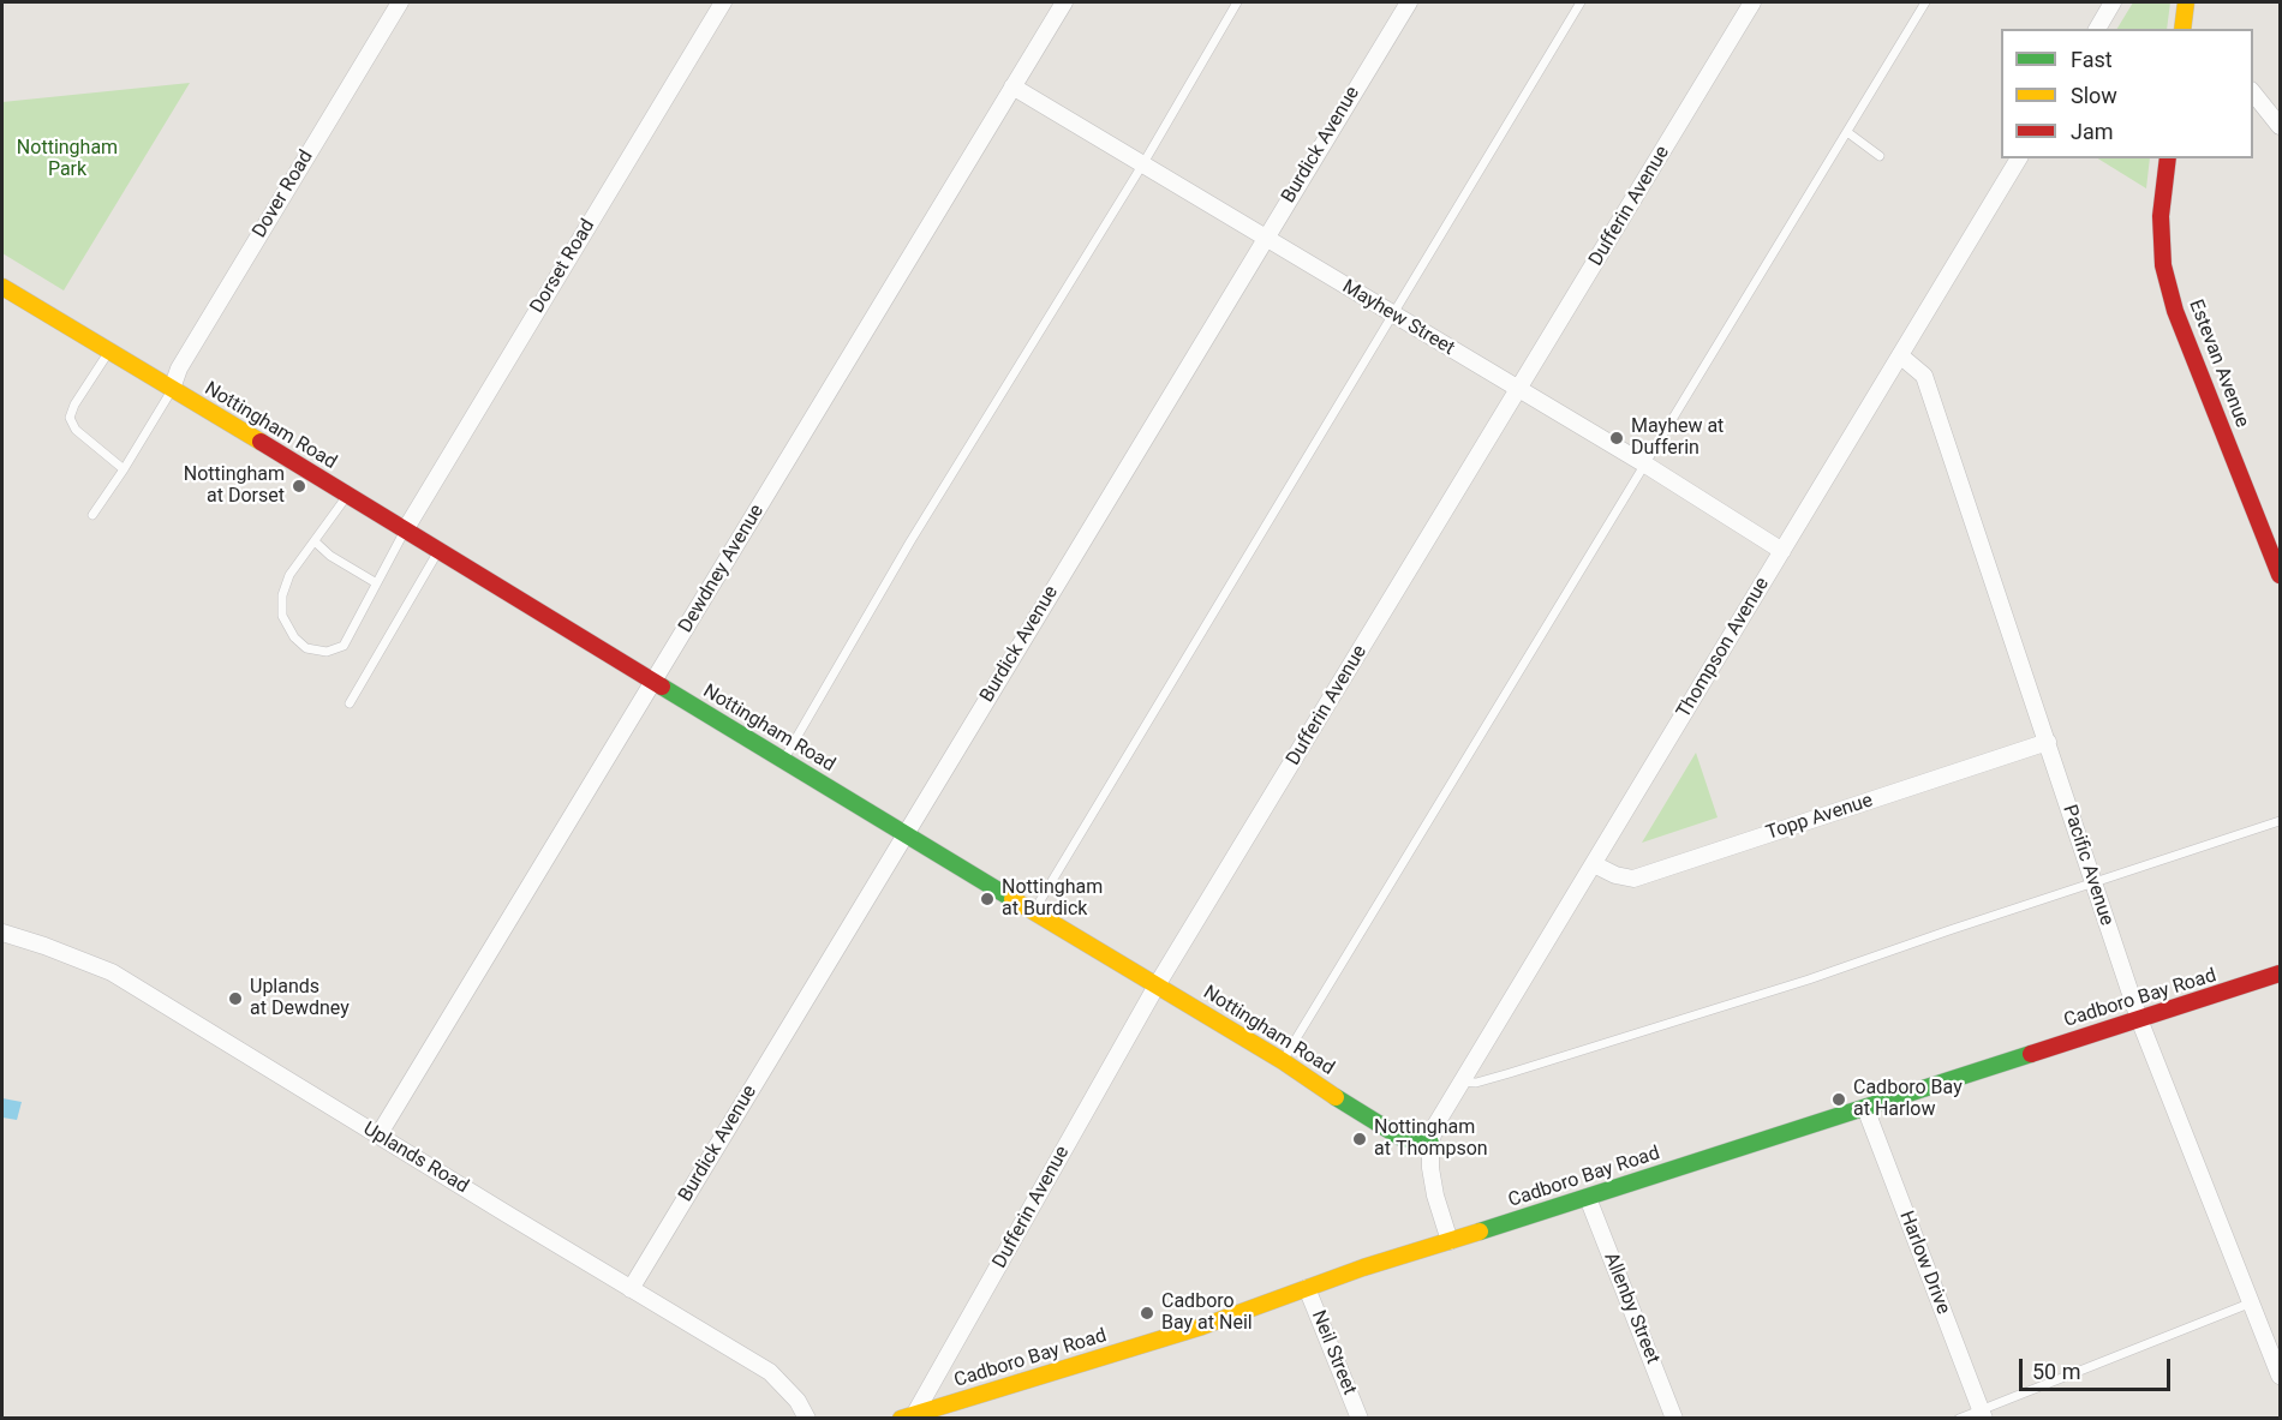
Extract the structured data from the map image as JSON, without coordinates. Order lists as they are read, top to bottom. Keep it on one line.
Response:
{"streets":{"street":["Burdick Avenue","Dover Road","Dufferin Avenue","Dorset Road","Mayhew Street","Estevan Avenue","Nottingham Road","Dewdney Avenue","Thompson Avenue","Topp Avenue","Pacific Avenue","Cadboro Bay Road","Uplands Road","Harlow Drive","Allenby Street","Neil Street"]},"crossings":[["Burdick Avenue","Mayhew Street"],["Burdick Avenue","Nottingham Road"],["Burdick Avenue","Uplands Road"],["Dover Road","Nottingham Road"],["Dufferin Avenue","Mayhew Street"],["Dufferin Avenue","Nottingham Road"],["Dufferin Avenue","Cadboro Bay Road"],["Dorset Road","Nottingham Road"],["Mayhew Street","Dewdney Avenue"],["Mayhew Street","Thompson Avenue"],["Nottingham Road","Dewdney Avenue"],["Nottingham Road","Thompson Avenue"],["Dewdney Avenue","Uplands Road"],["Thompson Avenue","Topp Avenue"],["Thompson Avenue","Pacific Avenue"],["Topp Avenue","Pacific Avenue"],["Pacific Avenue","Cadboro Bay Road"],["Cadboro Bay Road","Harlow Drive"],["Cadboro Bay Road","Allenby Street"],["Cadboro Bay Road","Neil Street"]],"parks":["Nottingham Park"],"places":["Mayhew at Dufferin","Nottingham at Dorset","Nottingham at Burdick","Uplands at Dewdney","Cadboro Bay at Harlow","Nottingham at Thompson","Cadboro Bay at Neil"],"legend":["Fast","Slow","Jam"],"scale_bar":"50 m"}
